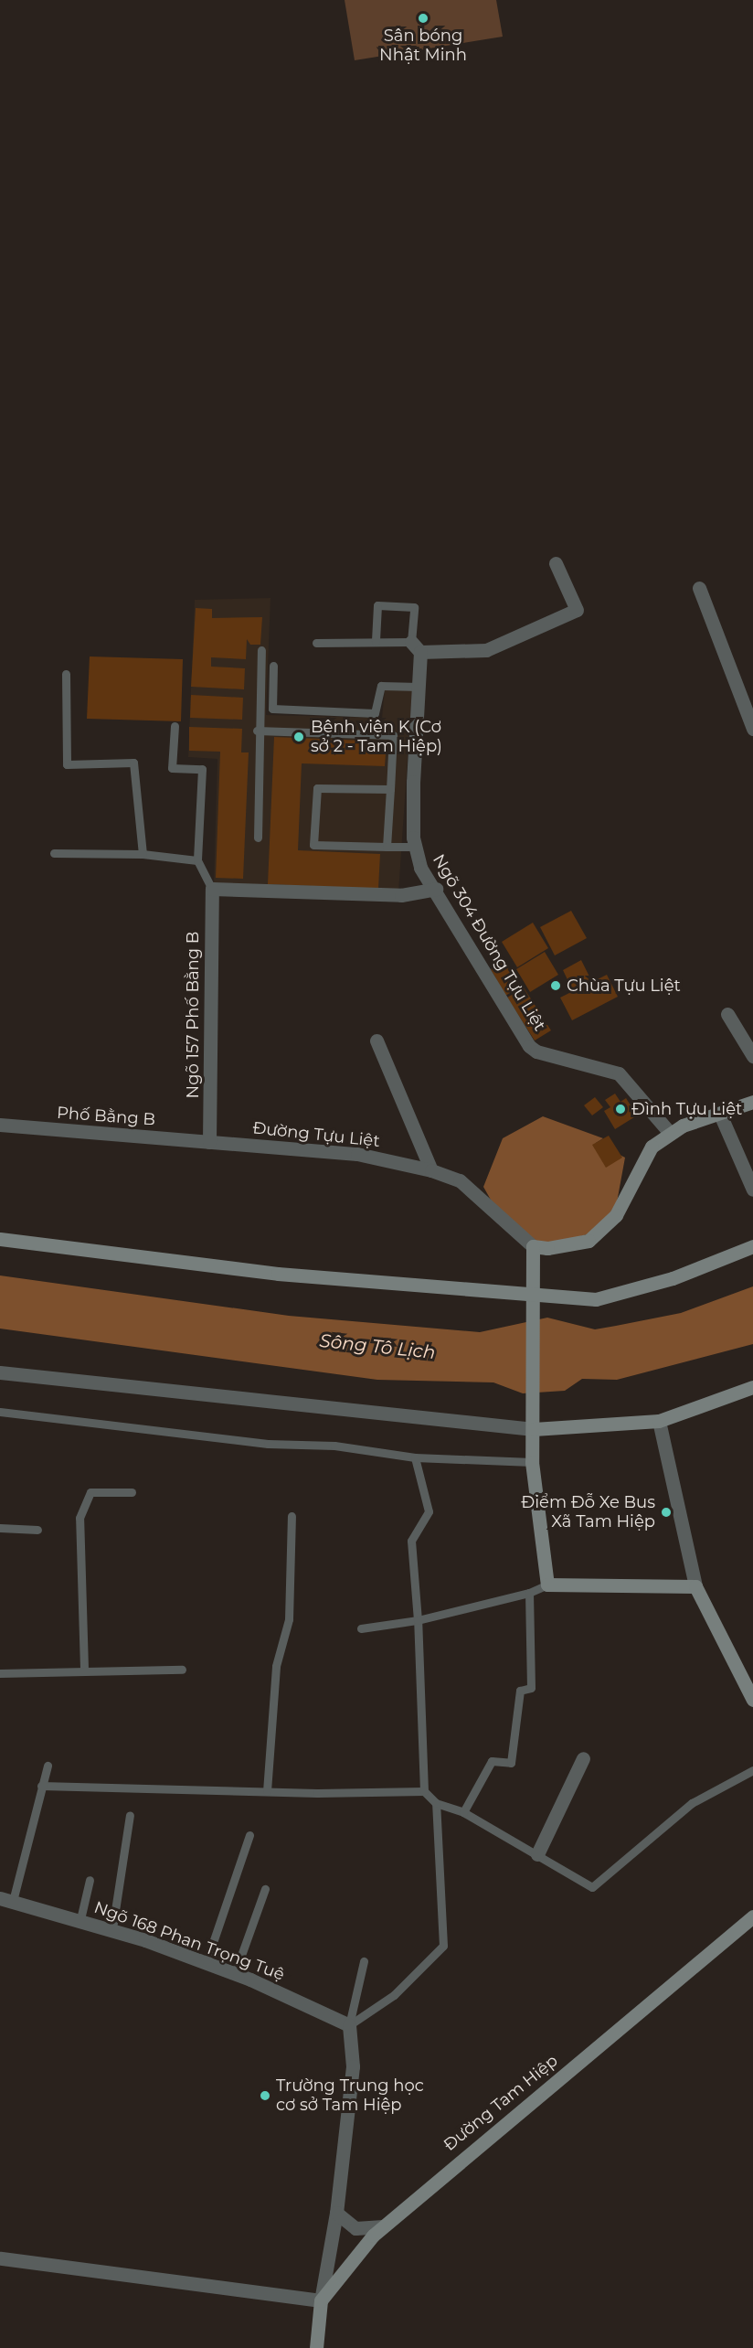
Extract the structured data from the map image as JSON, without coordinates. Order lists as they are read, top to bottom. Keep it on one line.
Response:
{"streets":{"street":["Ngõ 304 Đường Tựu Liệt","Ngõ 157 Phố Bằng B","Phố Bằng B","Đường Tựu Liệt","Ngõ 168 Phan Trọng Tuệ","Đường Tam Hiệp"]},"crossings":[["Ngõ 157 Phố Bằng B","Phố Bằng B"],["Ngõ 157 Phố Bằng B","Đường Tựu Liệt"],["Phố Bằng B","Đường Tựu Liệt"]],"water":["Sông Tô Lịch"],"places":["Sân bóng Nhật Minh","Bệnh viện K (Cơ sở 2 - Tam Hiệp)","Chùa Tựu Liệt","Đình Tựu Liệt","Điểm Đỗ Xe Bus Xã Tam Hiệp","Trường Trung học cơ sở Tam Hiệp"]}
